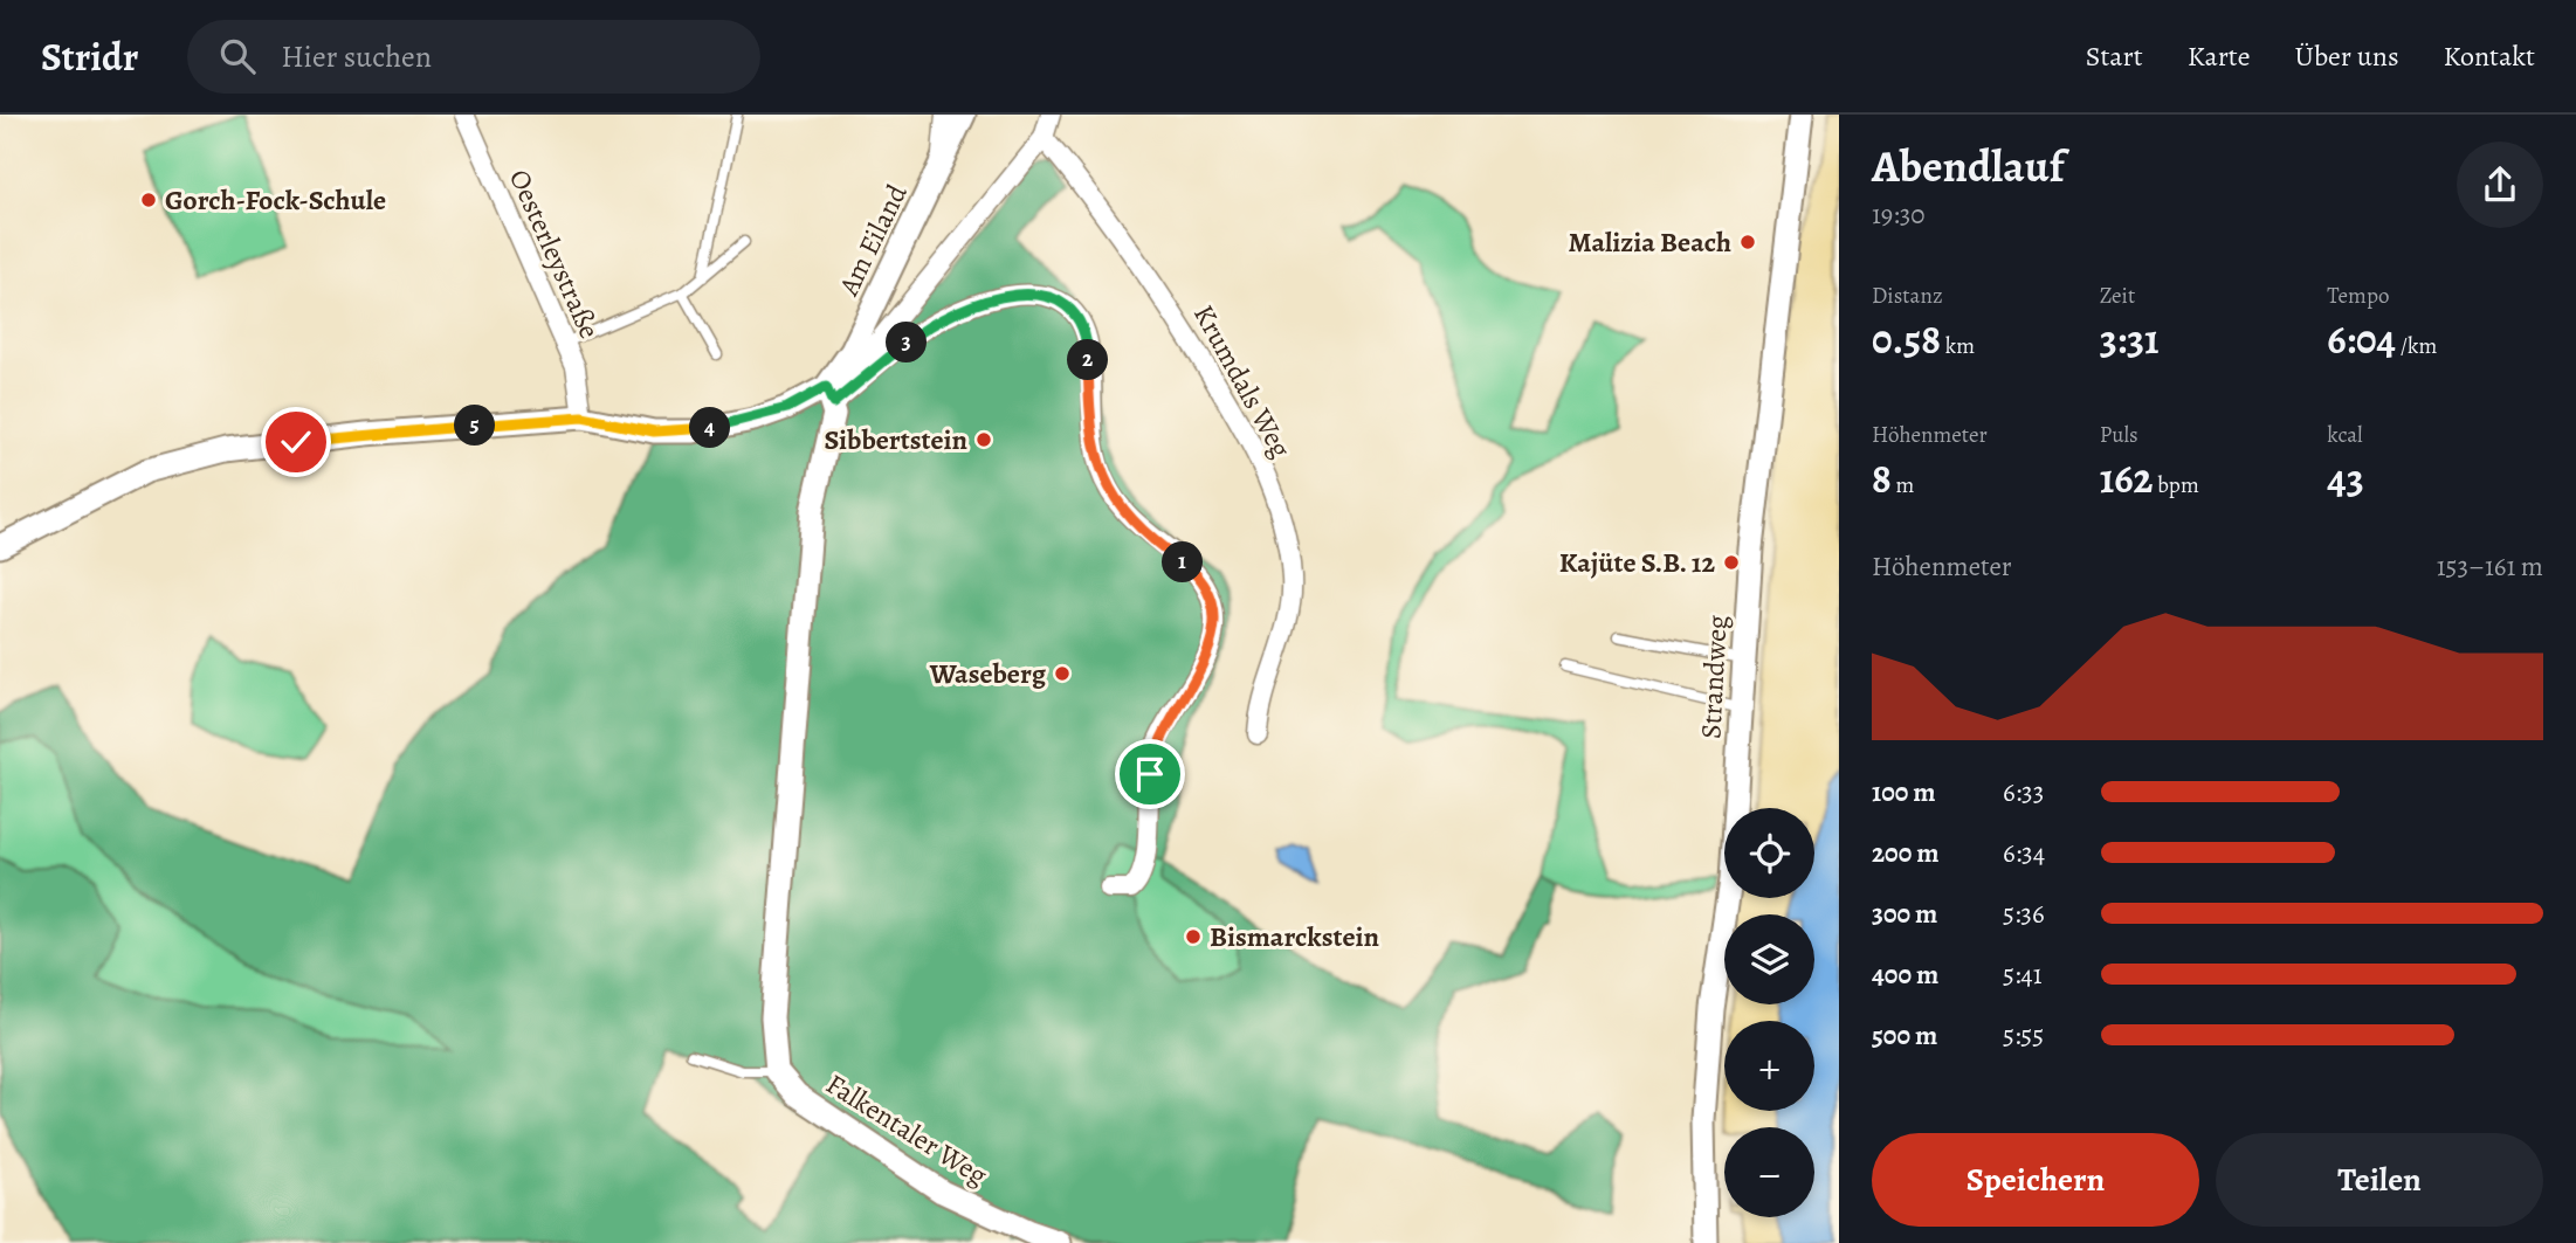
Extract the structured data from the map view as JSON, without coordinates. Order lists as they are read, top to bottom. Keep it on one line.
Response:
{"streets":{"street":["Am Eiland","Oesterleystraße","Krumdals Weg","Strandweg","Falkentaler Weg"]},"places":["Gorch-Fock-Schule","Malizia Beach","Sibbertstein","Kajüte S.B. 12","Waseberg","Bismarckstein"],"page":{"header":"Stridr","search":"Hier suchen","nav":["Start","Karte","Über uns","Kontakt"],"heading":["Abendlauf","19:30"],"stats":[["Distanz","0.58 km"],["Zeit","3:31"],["Tempo","6:04 /km"],["Höhenmeter","8 m"],["Puls","162 bpm"],["kcal","43"]],"pins":["3","2","5","4","1"],"chart":["Höhenmeter","153–161 m"],"list":[{"name":"100 m","note":"6:33"},{"name":"200 m","note":"6:34"},{"name":"300 m","note":"5:36"},{"name":"400 m","note":"5:41"},{"name":"500 m","note":"5:55"}],"map_buttons":["+","−"],"buttons":["Speichern","Teilen"]}}
